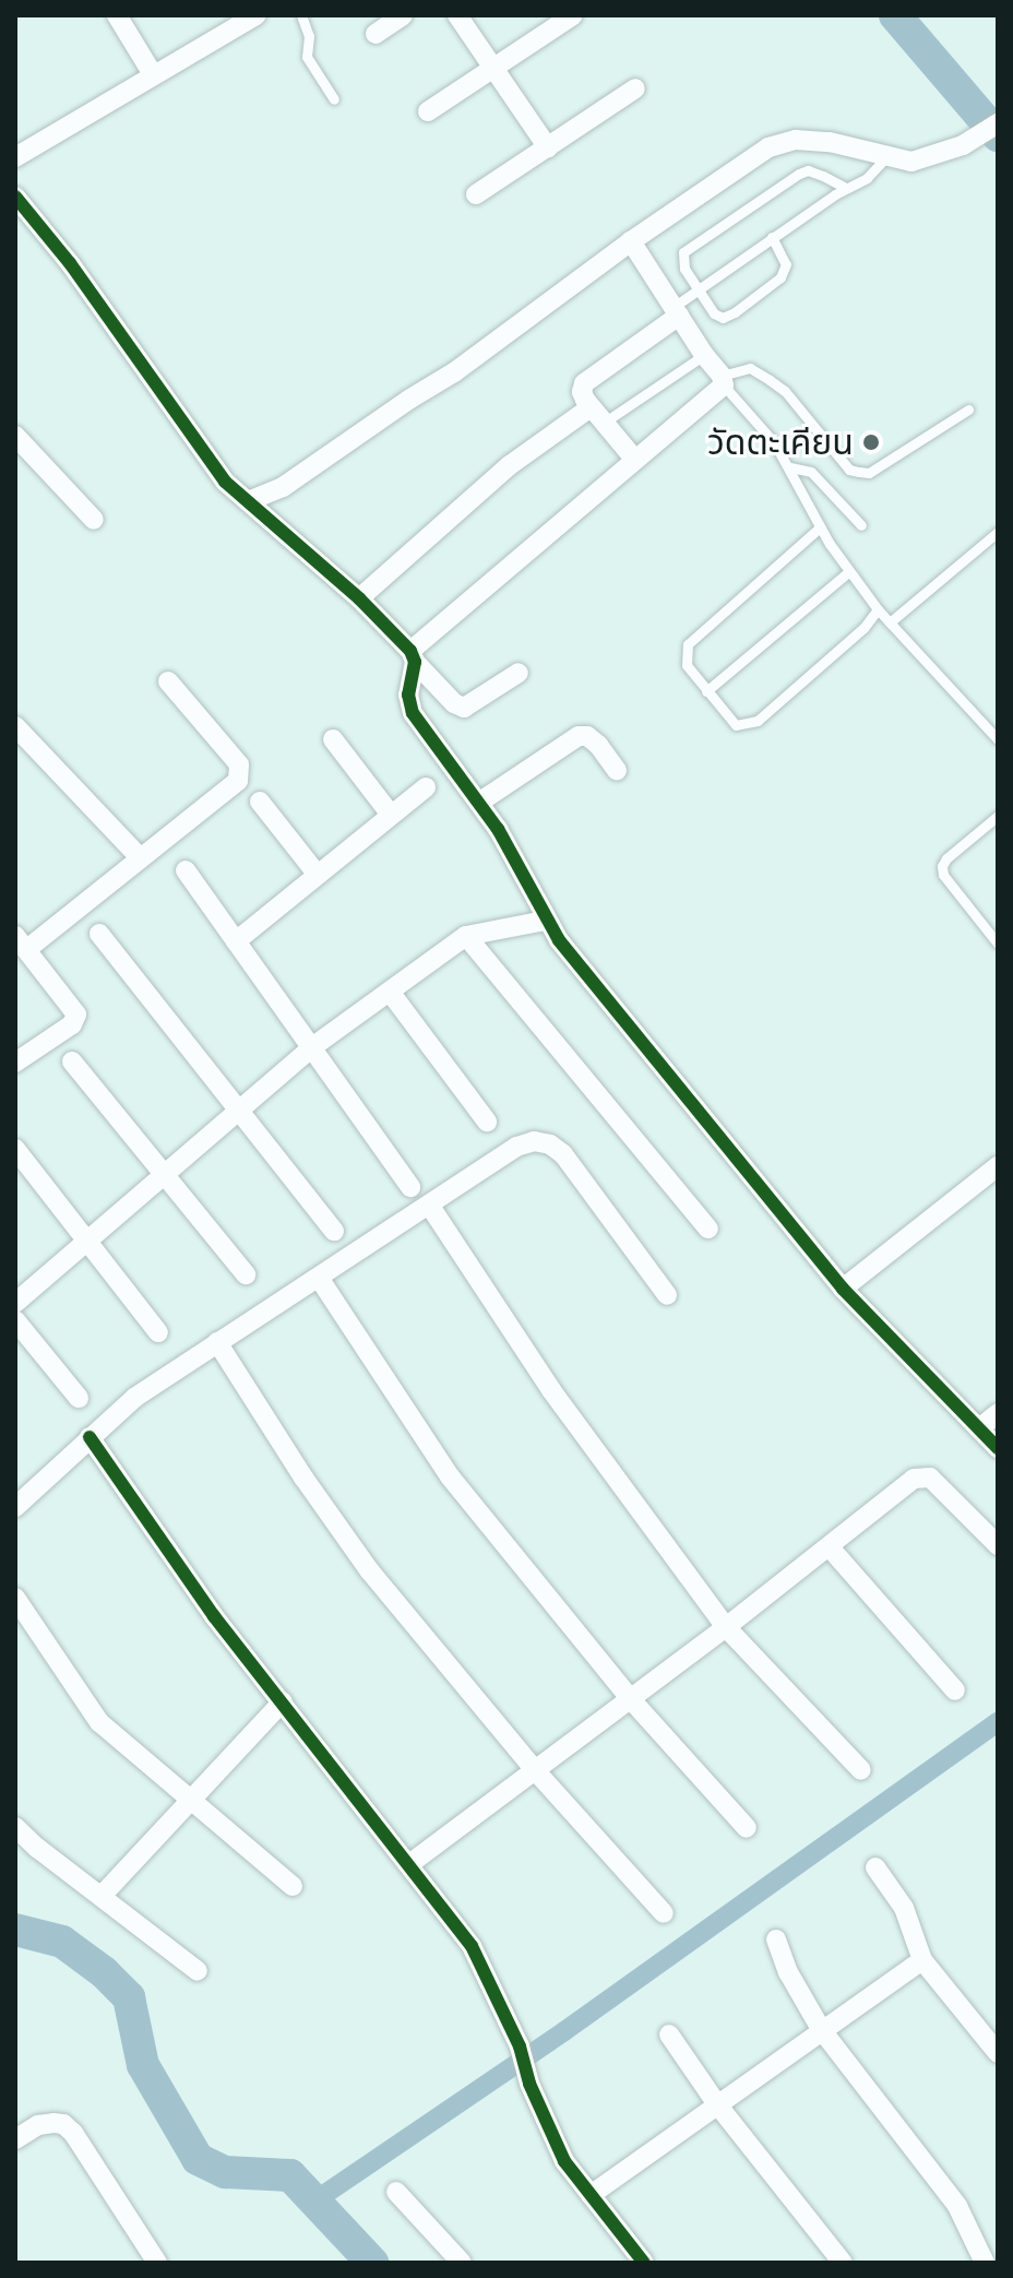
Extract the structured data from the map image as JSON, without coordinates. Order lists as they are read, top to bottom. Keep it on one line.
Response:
{"places":["วัดตะเคียน"]}
